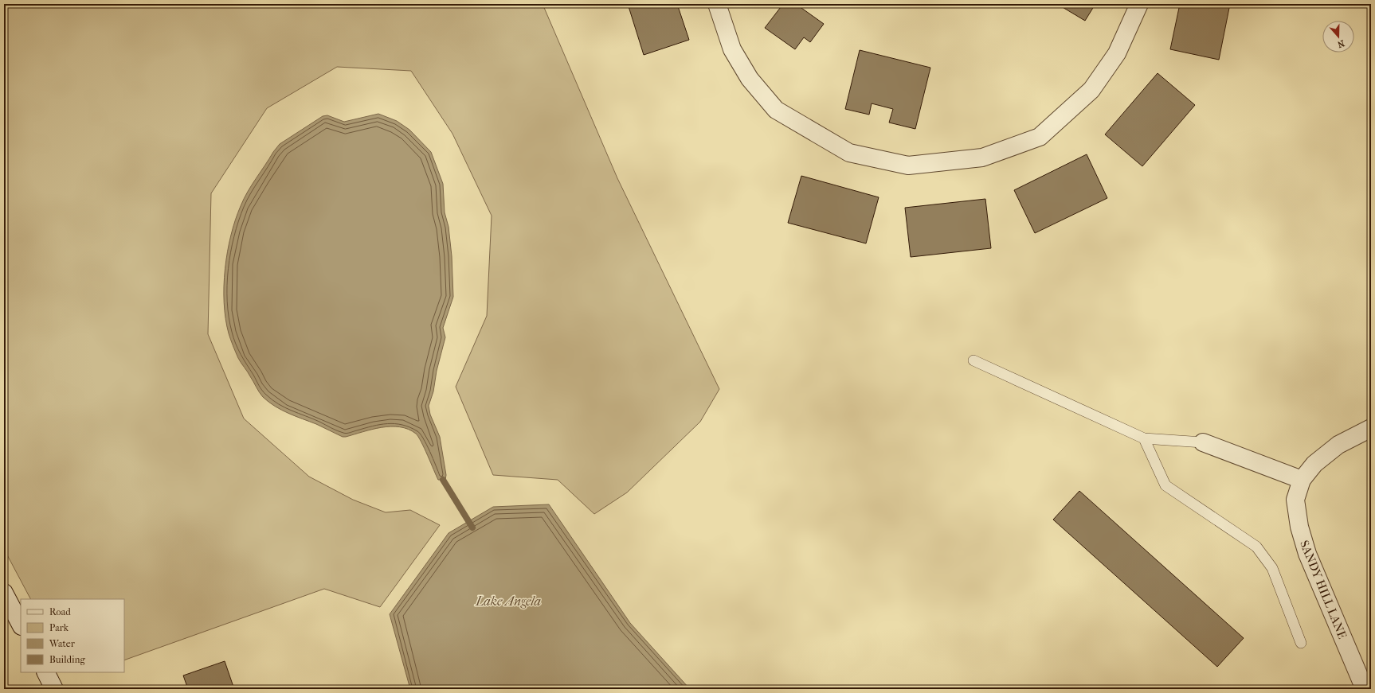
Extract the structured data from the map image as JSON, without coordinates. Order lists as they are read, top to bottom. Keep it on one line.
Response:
{"streets":{"street":["SANDY HILL LANE"]},"water":["Lake Angela"],"legend":["Road","Park","Water","Building"],"north":"bottom"}
